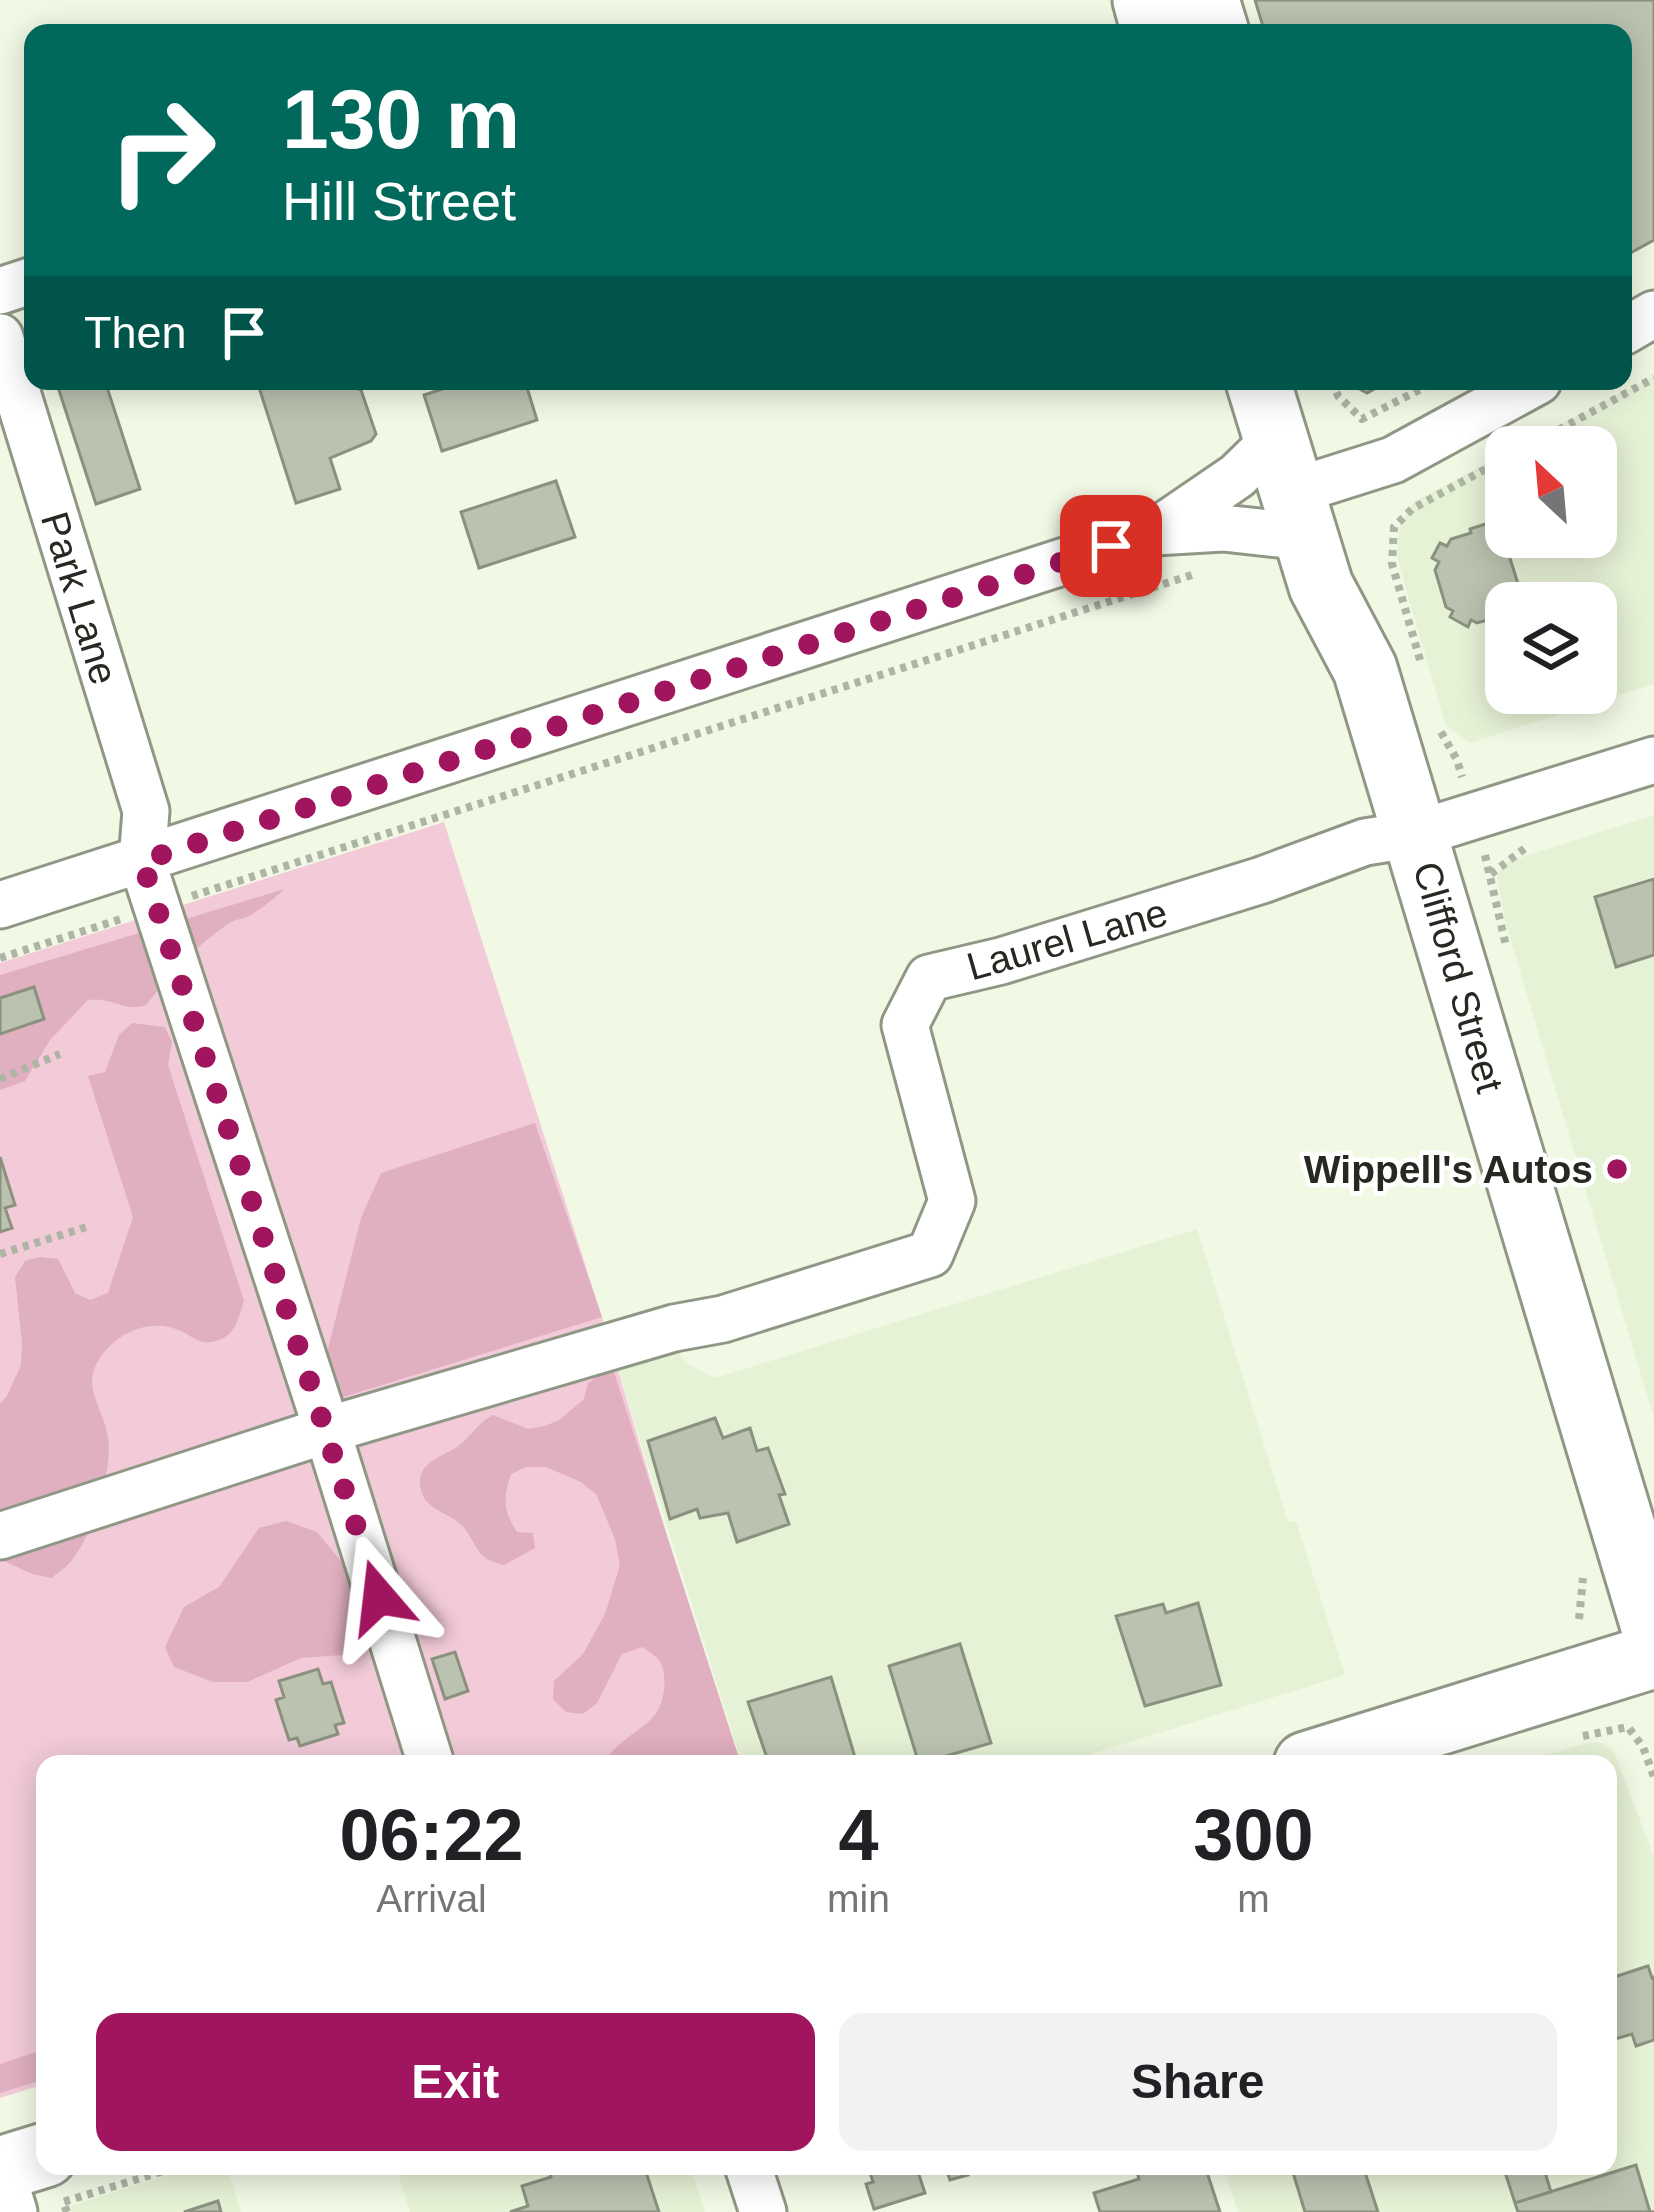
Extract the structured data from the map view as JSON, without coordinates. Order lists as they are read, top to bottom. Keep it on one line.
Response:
{"streets":{"main road":["Clifford Street"],"street":["Park Lane","Laurel Lane"]},"crossings":[["Park Lane","Laurel Lane"],["Laurel Lane","Clifford Street"]],"places":["Wippell's Autos"],"north":"top left","page":{"turn":["130 m","Hill Street"],"then":"Then","eta":["06:22","Arrival","4","min","300","m"],"buttons":["Exit","Share"]}}
